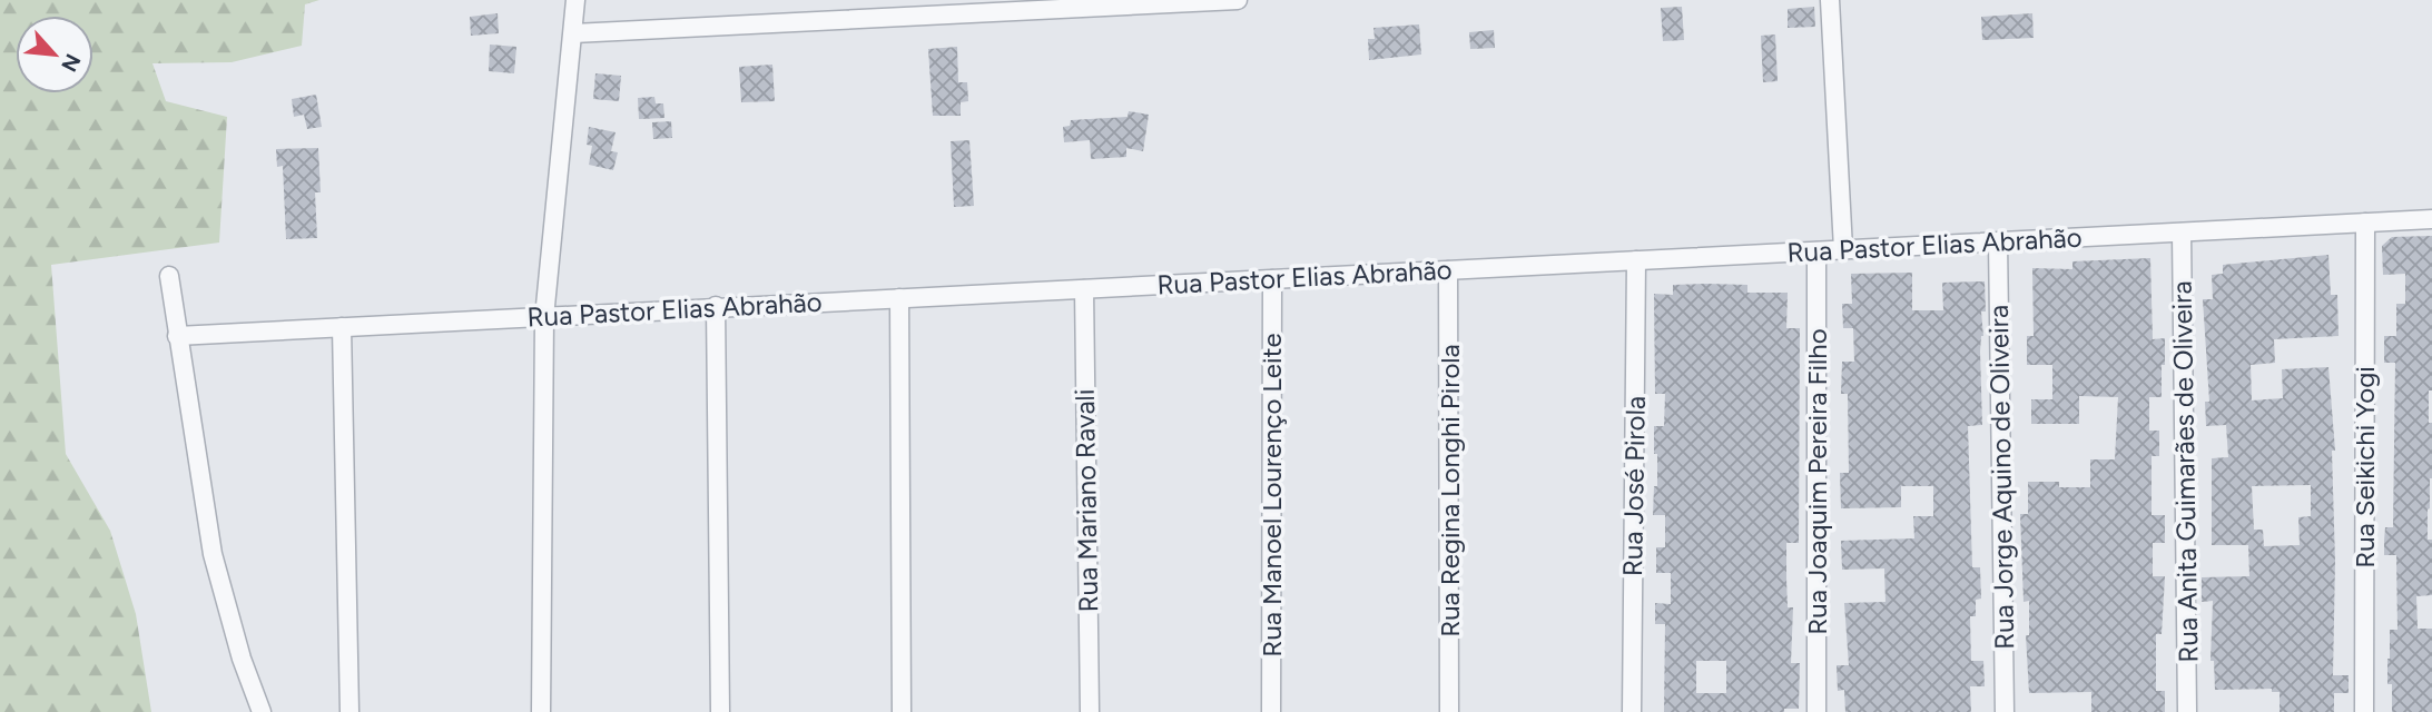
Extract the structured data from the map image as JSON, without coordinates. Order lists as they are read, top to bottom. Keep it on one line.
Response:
{"streets":{"street":["Rua Pastor Elias Abrahão","Rua Seikichi Yogi","Rua Anita Guimarães de Oliveira","Rua Jorge Aquino de Oliveira","Rua Joaquim Pereira Filho","Rua José Pirola","Rua Regina Longhi Pirola","Rua Manoel Lourenço Leite","Rua Mariano Ravali"]},"crossings":[["Rua Pastor Elias Abrahão","Rua Seikichi Yogi"],["Rua Pastor Elias Abrahão","Rua Anita Guimarães de Oliveira"],["Rua Pastor Elias Abrahão","Rua Jorge Aquino de Oliveira"],["Rua Pastor Elias Abrahão","Rua Joaquim Pereira Filho"],["Rua Pastor Elias Abrahão","Rua José Pirola"],["Rua Pastor Elias Abrahão","Rua Regina Longhi Pirola"],["Rua Pastor Elias Abrahão","Rua Manoel Lourenço Leite"],["Rua Pastor Elias Abrahão","Rua Mariano Ravali"]],"north":"bottom right"}
